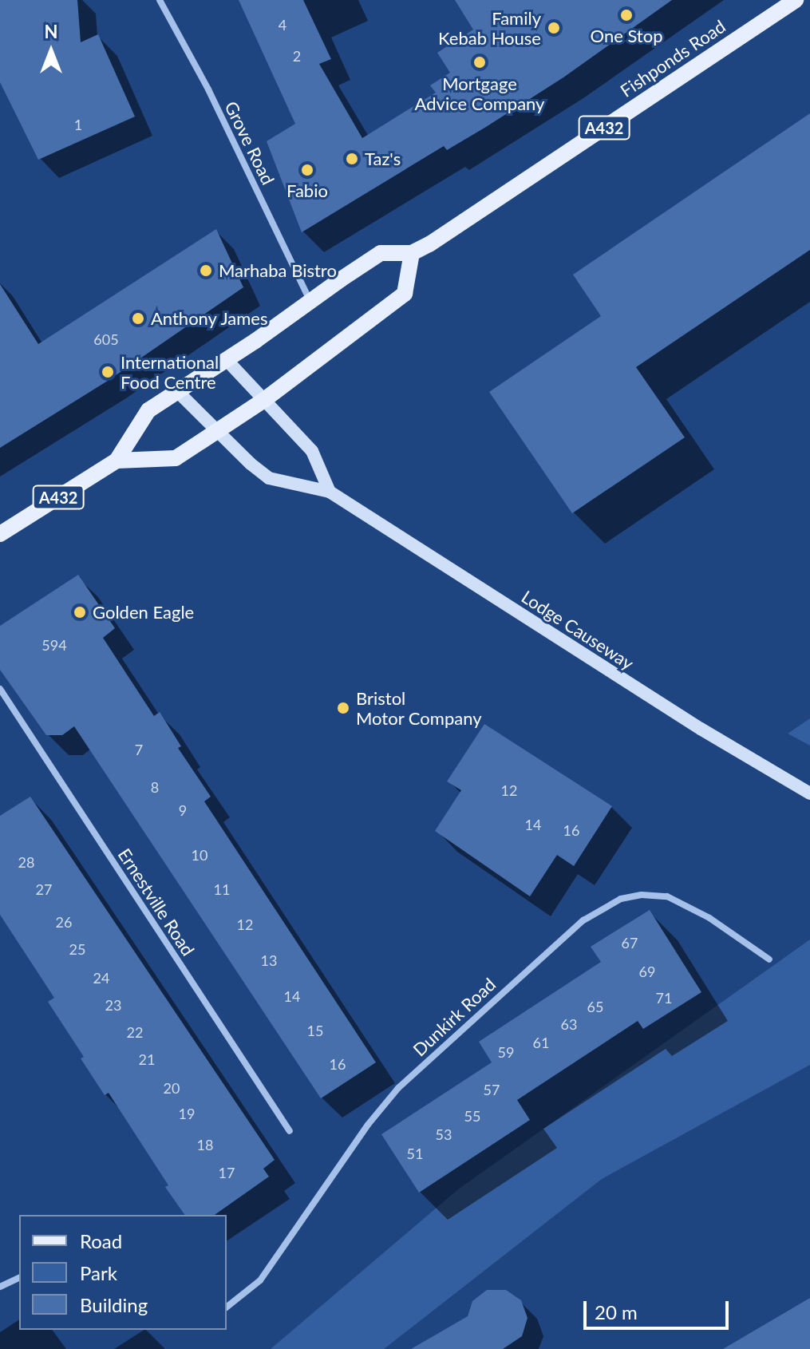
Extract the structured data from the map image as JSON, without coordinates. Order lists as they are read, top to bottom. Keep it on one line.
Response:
{"streets":{"main road":["Fishponds Road","A432","Lodge Causeway"],"street":["Grove Road","Ernestville Road","Dunkirk Road"]},"crossings":[["Fishponds Road","A432"],["A432","Grove Road"],["A432","Lodge Causeway"]],"places":["One Stop","Family Kebab House","Mortgage Advice Company","Taz's","Fabio","Marhaba Bistro","Anthony James","International Food Centre","Golden Eagle","Bristol Motor Company"],"house_numbers":["4","2","1","605","594","7","8","12","9","14","16","10","28","27","11","26","12","67","25","13","69","24","14","71","23","65","63","15","22","61","59","21","16","20","57","19","55","53","18","51","17"],"legend":["Road","Park","Building"],"scale_bar":"20 m","north":"top"}
